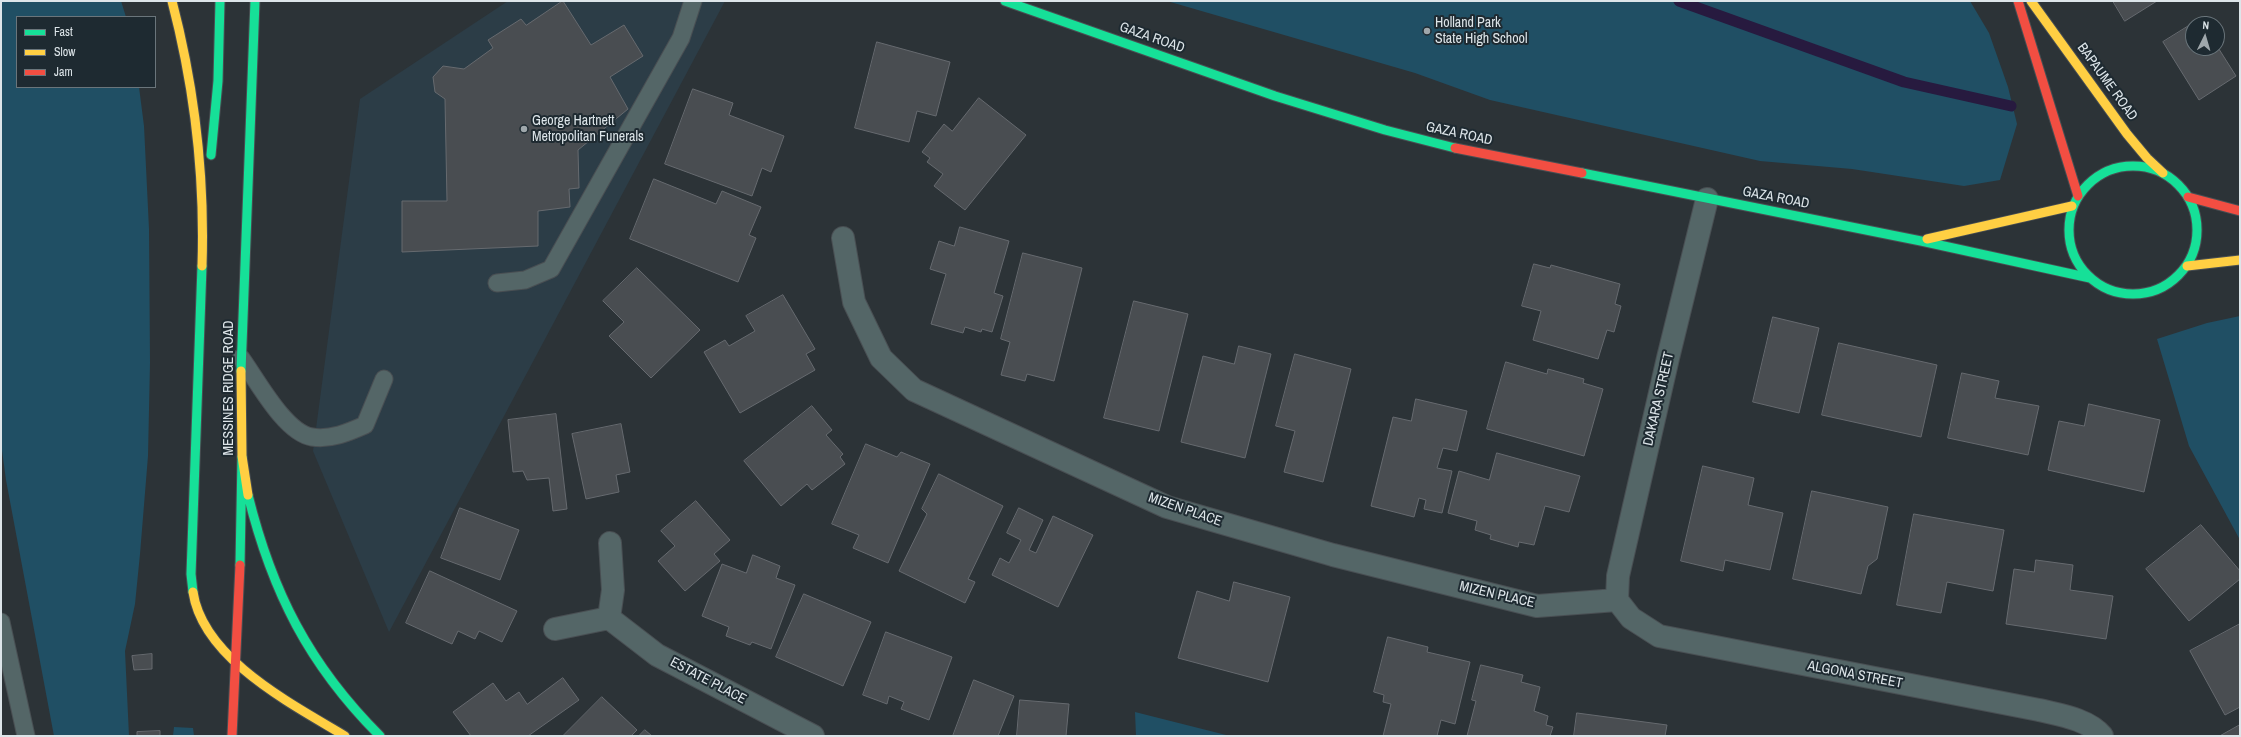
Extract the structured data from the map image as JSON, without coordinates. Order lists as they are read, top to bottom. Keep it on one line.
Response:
{"streets":{"main road":["GAZA ROAD","BAPAUME ROAD","MESSINES RIDGE ROAD"],"street":["DAKARA STREET","MIZEN PLACE","ALGONA STREET","ESTATE PLACE"]},"crossings":[["GAZA ROAD","BAPAUME ROAD"],["GAZA ROAD","DAKARA STREET"],["DAKARA STREET","MIZEN PLACE"],["DAKARA STREET","ALGONA STREET"],["MIZEN PLACE","ALGONA STREET"]],"places":["Holland Park State High School","George Hartnett Metropolitan Funerals"],"legend":["Fast","Slow","Jam"],"north":"top"}
